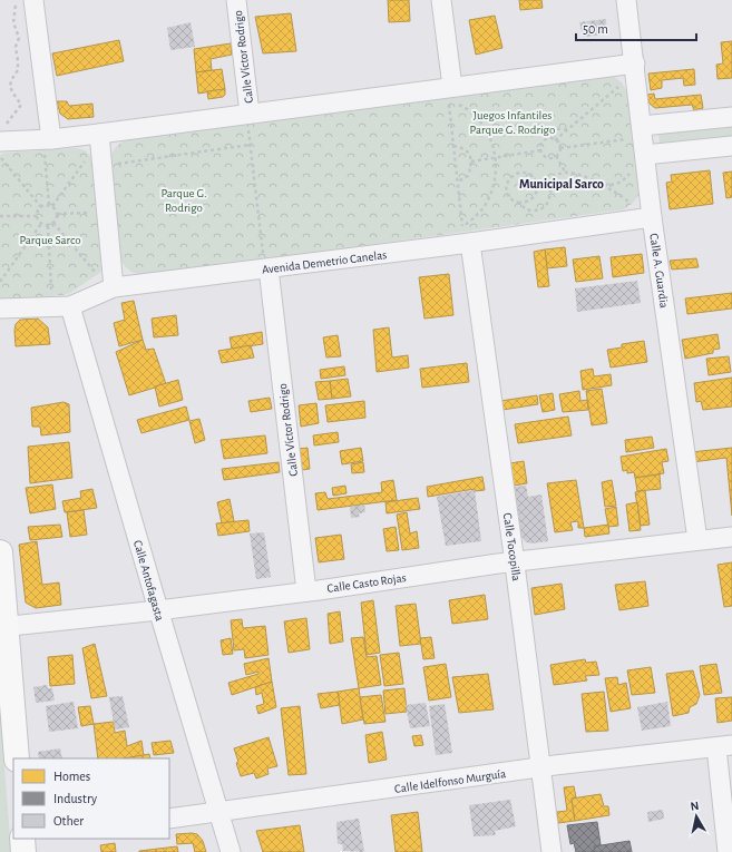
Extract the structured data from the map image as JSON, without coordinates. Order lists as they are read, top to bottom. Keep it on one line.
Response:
{"streets":{"street":["Calle Víctor Rodrigo","Avenida Demetrio Canelas","Calle A. Guardia","Calle Tocopilla","Calle Antofagasta","Calle Casto Rojas","Calle Idelfonso Murguía"]},"crossings":[["Calle Víctor Rodrigo","Avenida Demetrio Canelas"],["Calle Víctor Rodrigo","Calle Casto Rojas"],["Avenida Demetrio Canelas","Calle A. Guardia"],["Avenida Demetrio Canelas","Calle Tocopilla"],["Avenida Demetrio Canelas","Calle Antofagasta"],["Calle A. Guardia","Calle Casto Rojas"],["Calle Tocopilla","Calle Casto Rojas"],["Calle Tocopilla","Calle Idelfonso Murguía"],["Calle Antofagasta","Calle Casto Rojas"],["Calle Antofagasta","Calle Idelfonso Murguía"]],"districts":["Municipal Sarco"],"parks":["Juegos Infantiles Parque G. Rodrigo","Parque G. Rodrigo","Parque Sarco"],"legend":["Homes","Industry","Other"],"scale_bar":"50 m","north":"top"}
